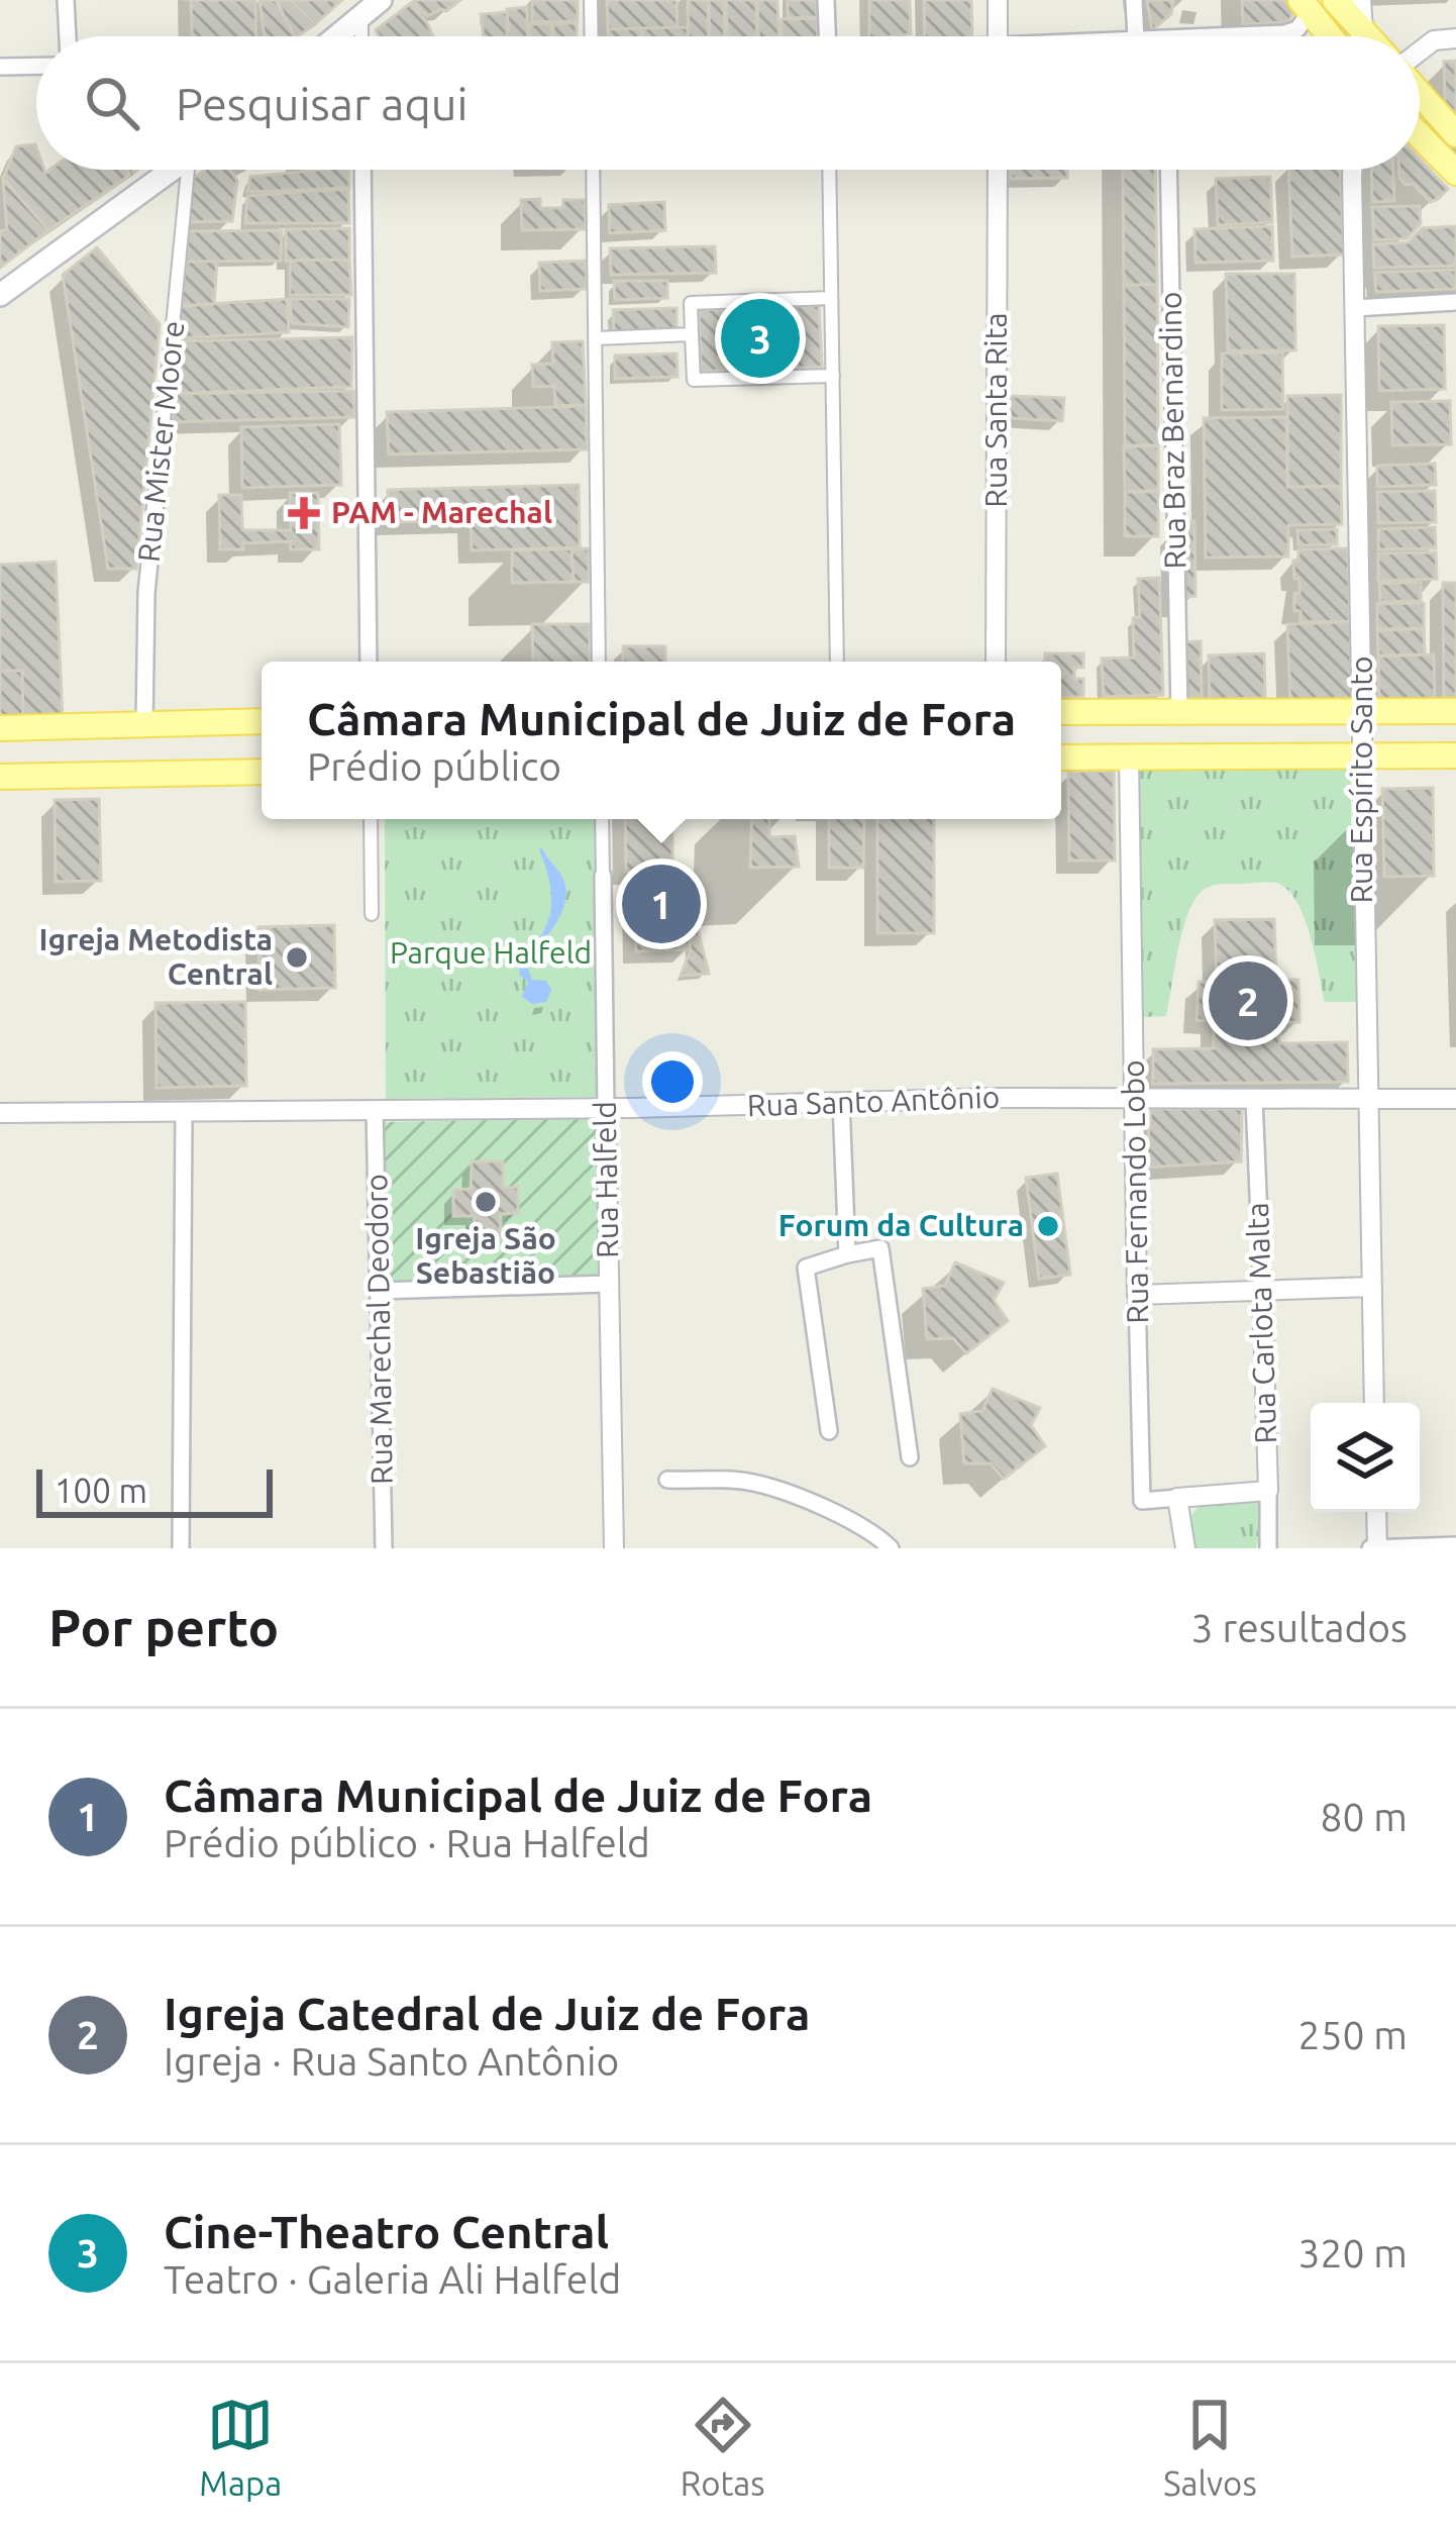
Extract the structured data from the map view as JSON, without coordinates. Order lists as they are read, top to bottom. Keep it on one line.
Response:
{"streets":{"street":["Rua Santa Rita","Rua Braz Bernardino","Rua Mister Moore","Rua Espírito Santo","Rua Santo Antônio","Rua Halfeld","Rua Fernando Lobo","Rua Carlota Malta","Rua Marechal Deodoro"]},"crossings":[["Rua Espírito Santo","Rua Santo Antônio"],["Rua Santo Antônio","Rua Halfeld"],["Rua Santo Antônio","Rua Fernando Lobo"],["Rua Santo Antônio","Rua Carlota Malta"],["Rua Santo Antônio","Rua Marechal Deodoro"]],"parks":["Parque Halfeld"],"places":{"health":["PAM - Marechal"],"other":["Igreja Metodista Central","Igreja São Sebastião","Forum da Cultura"]},"scale_bar":"100 m","page":{"search":"Pesquisar aqui","pins":["3","1","2"],"popup":["Câmara Municipal de Juiz de Fora","Prédio público"],"scale":"100 m","heading":["Por perto","3 resultados"],"list":[{"mark":"1","name":"Câmara Municipal de Juiz de Fora","note":"Prédio público · Rua Halfeld","value":"80 m"},{"mark":"2","name":"Igreja Catedral de Juiz de Fora","note":"Igreja · Rua Santo Antônio","value":"250 m"},{"mark":"3","name":"Cine-Theatro Central","note":"Teatro · Galeria Ali Halfeld","value":"320 m"}],"nav":["Mapa","Rotas","Salvos"]}}
